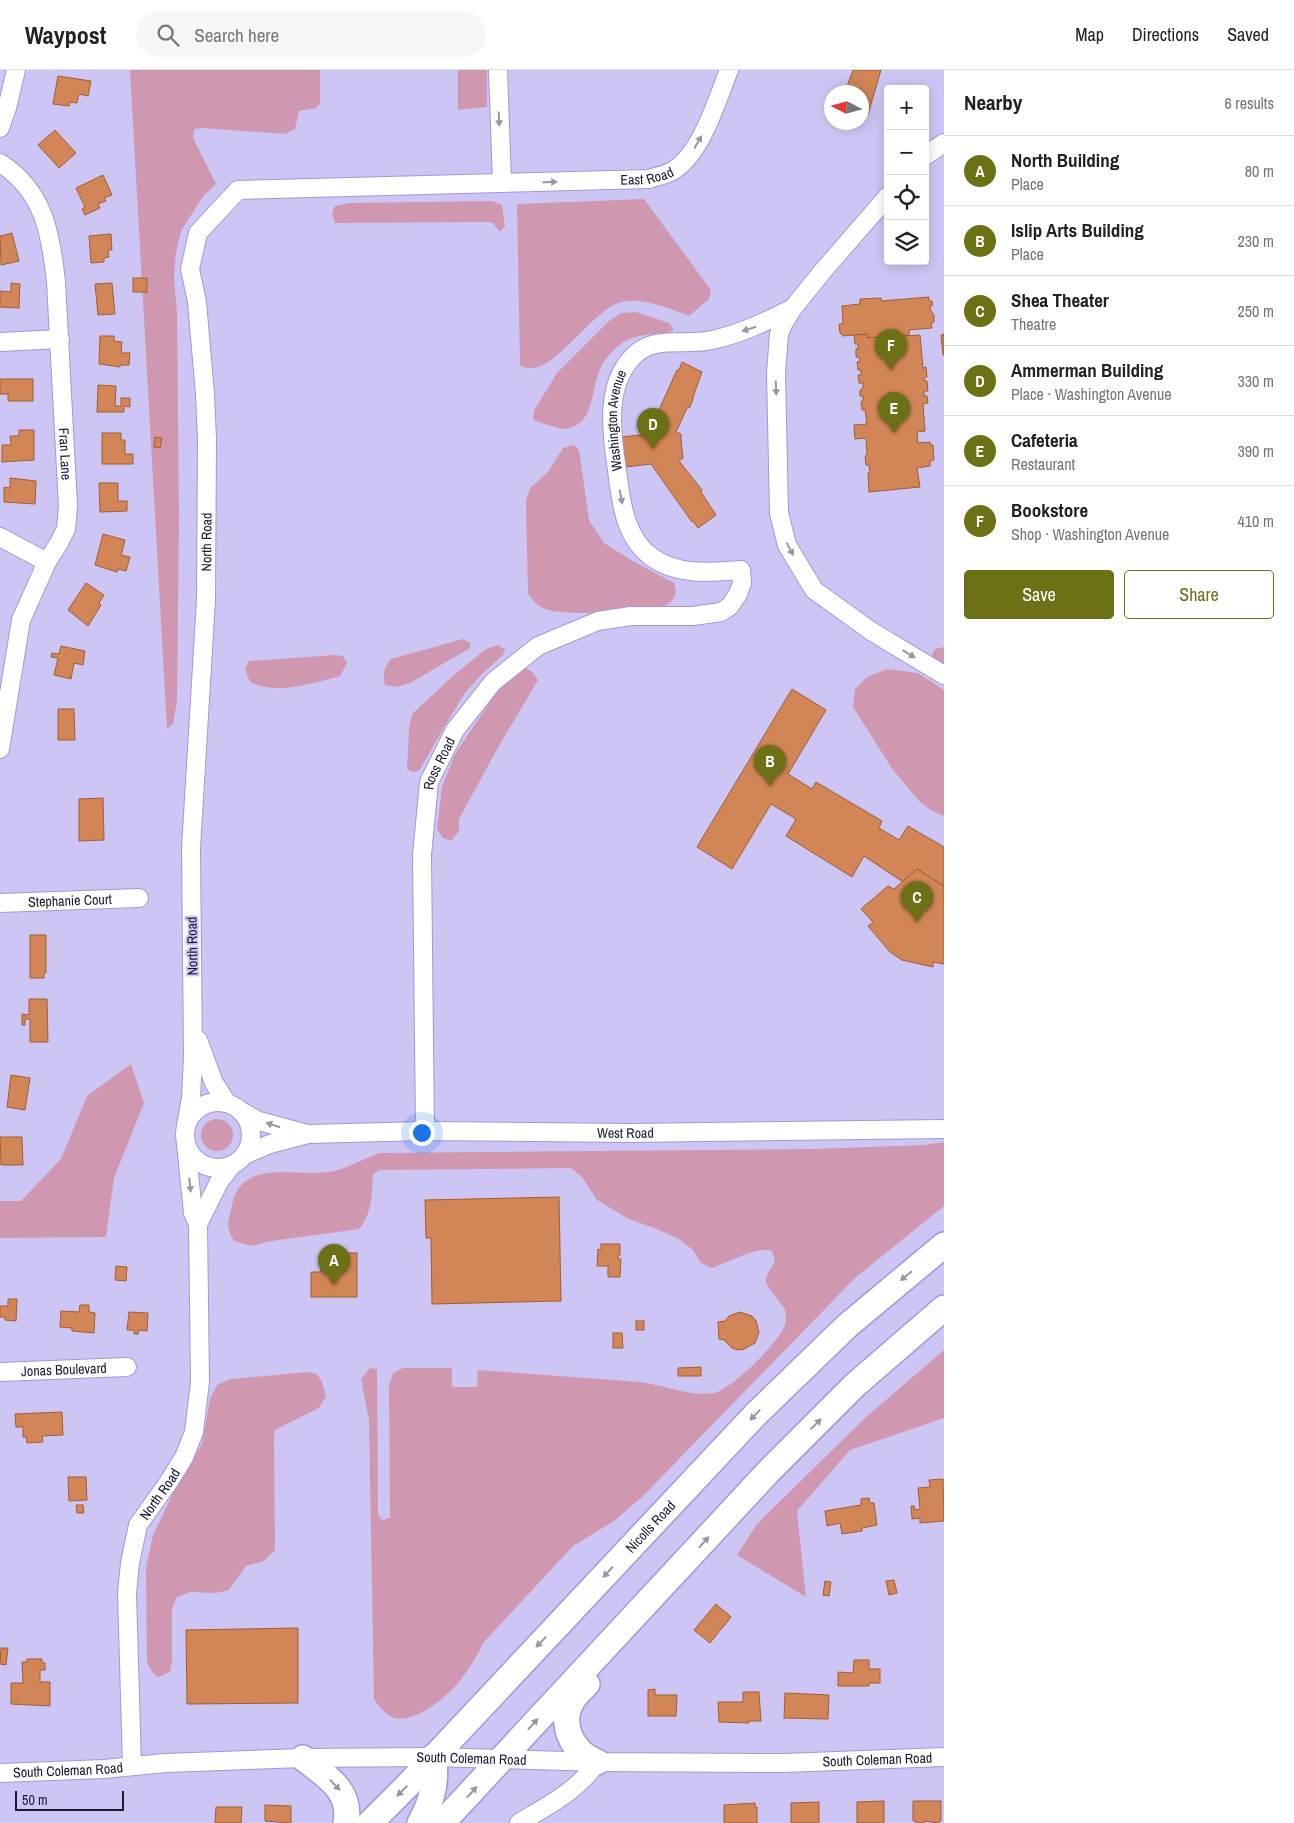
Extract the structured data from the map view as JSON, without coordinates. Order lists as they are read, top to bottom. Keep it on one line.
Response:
{"streets":{"highway":["Nicolls Road"],"street":["East Road","Washington Avenue","Fran Lane","North Road","Ross Road","Stephanie Court","West Road","Jonas Boulevard","South Coleman Road"]},"crossings":[["East Road","North Road"],["Washington Avenue","Ross Road"],["North Road","West Road"],["North Road","South Coleman Road"],["Ross Road","West Road"],["Nicolls Road","South Coleman Road"]],"one_way":["East Road"],"scale_bar":"50 m","north":"left","page":{"header":"Waypost","search":"Search here","nav":["Map","Directions","Saved"],"heading":["Nearby","6 results"],"map_buttons":["+","−"],"list":[{"mark":"A","name":"North Building","note":"Place","value":"80 m"},{"mark":"B","name":"Islip Arts Building","note":"Place","value":"230 m"},{"mark":"C","name":"Shea Theater","note":"Theatre","value":"250 m"},{"mark":"D","name":"Ammerman Building","note":"Place · Washington Avenue","value":"330 m"},{"mark":"E","name":"Cafeteria","note":"Restaurant","value":"390 m"},{"mark":"F","name":"Bookstore","note":"Shop · Washington Avenue","value":"410 m"}],"pins":["F","E","D","B","C","A"],"buttons":["Save","Share"],"scale":"50 m"}}
